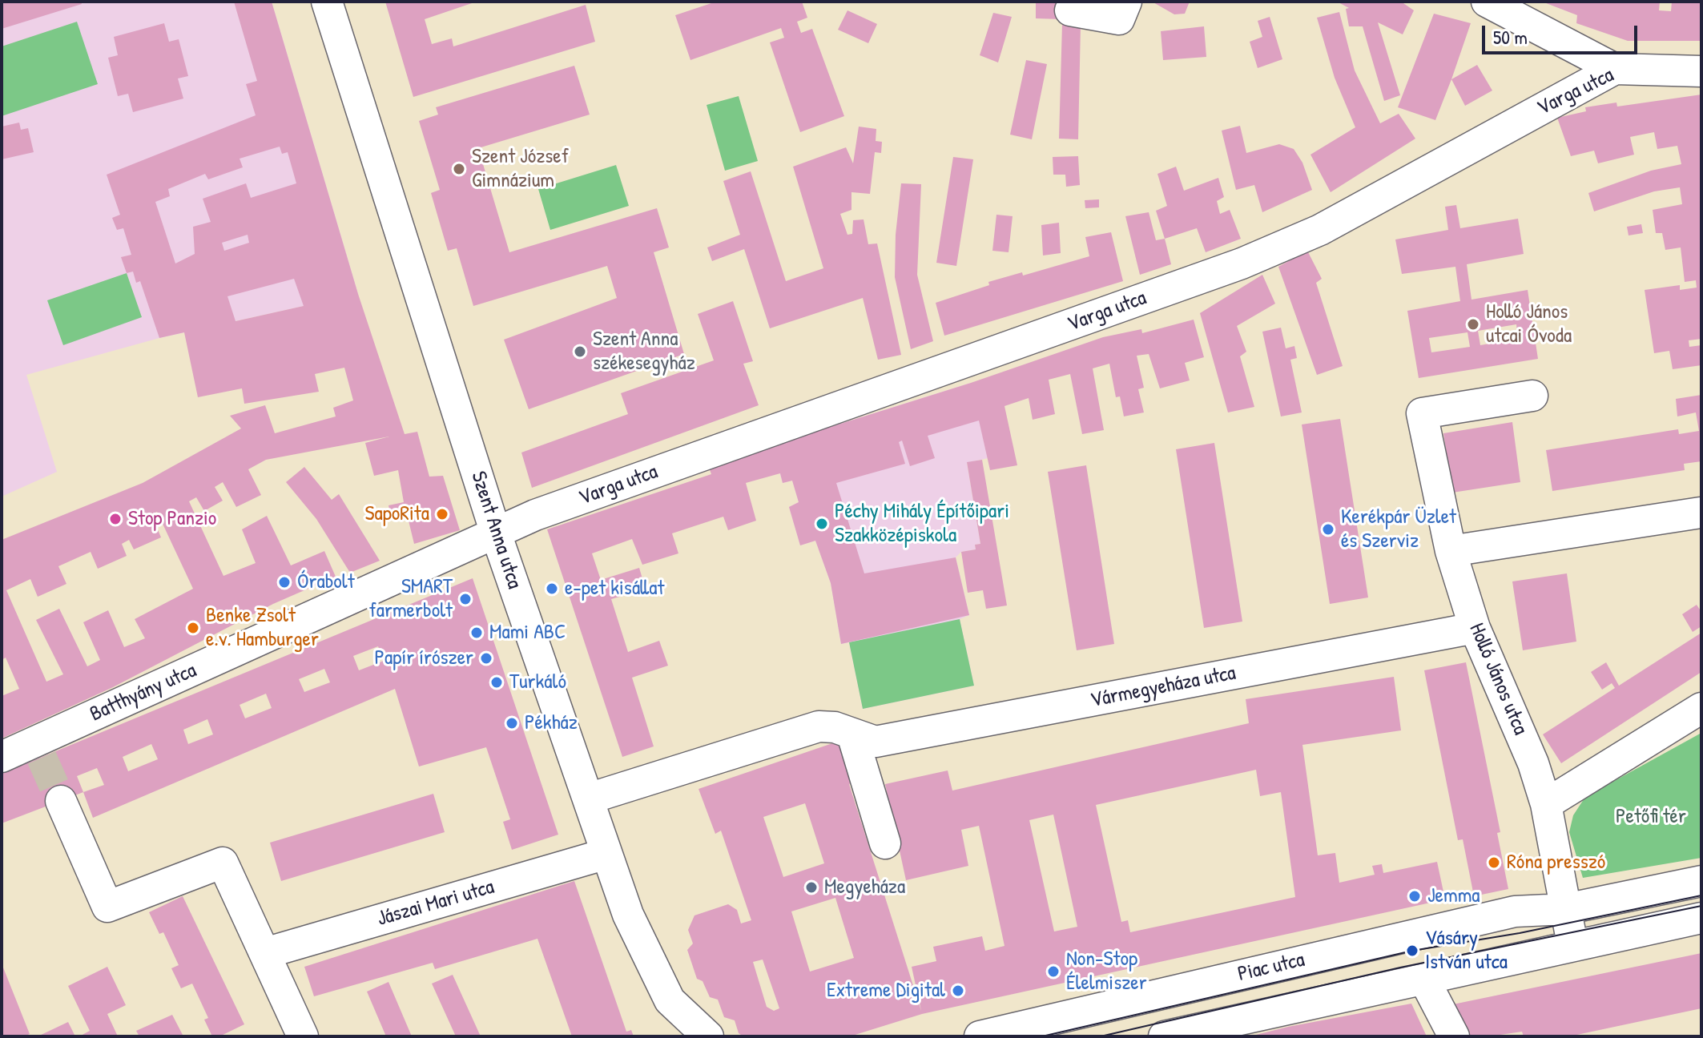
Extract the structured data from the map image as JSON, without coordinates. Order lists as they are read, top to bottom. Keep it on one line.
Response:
{"streets":{"street":["Varga utca","Szent Anna utca","Holló János utca","Vármegyeháza utca","Batthyány utca","Jászai Mari utca","Piac utca"]},"crossings":[["Varga utca","Szent Anna utca"],["Varga utca","Batthyány utca"],["Szent Anna utca","Vármegyeháza utca"],["Szent Anna utca","Batthyány utca"],["Szent Anna utca","Jászai Mari utca"],["Holló János utca","Vármegyeháza utca"],["Holló János utca","Piac utca"]],"parks":["Petőfi tér"],"places":["Szent József Gimnázium","Holló János utcai Óvoda","Szent Anna székesegyház","SapoRita","Stop Panzio","Péchy Mihály Építőipari Szakközépiskola","Kerékpár Üzlet és Szerviz","Órabolt","e-pet kisállat","SMART farmerbolt","Benke Zsolt e.v. Hamburger","Mami ABC","Papír írószer","Turkáló","Pékház","Róna presszó","Megyeháza","Jemma","Vásáry István utca","Non-Stop Élelmiszer","Extreme Digital"],"scale_bar":"50 m"}
